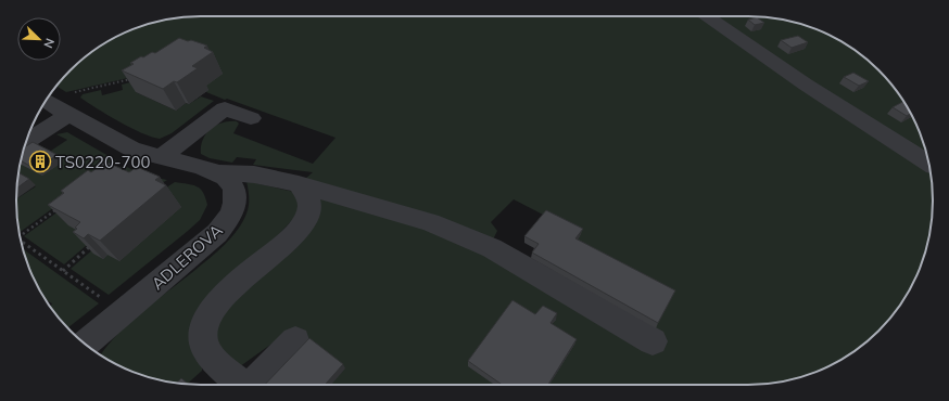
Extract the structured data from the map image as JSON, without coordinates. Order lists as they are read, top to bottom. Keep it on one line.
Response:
{"streets":{"street":["ADLEROVA"]},"places":{"building":["TS0220-700"]},"north":"bottom right"}
